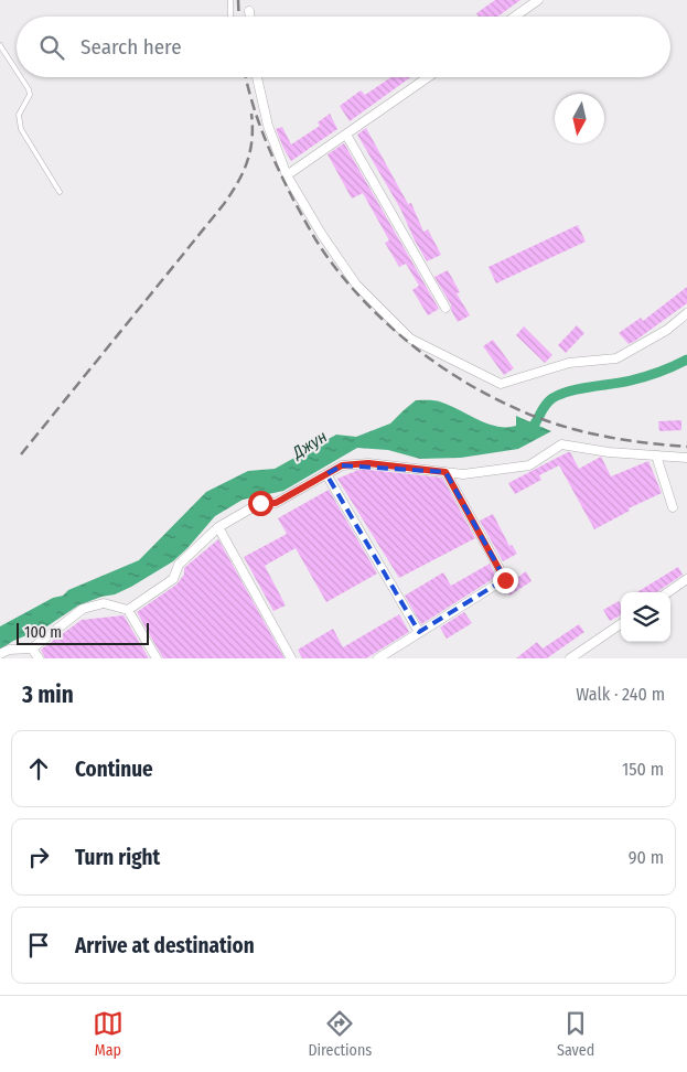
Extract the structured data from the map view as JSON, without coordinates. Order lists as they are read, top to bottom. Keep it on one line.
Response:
{"water":["Джун"],"scale_bar":"100 m","north":"bottom","page":{"search":"Search here","scale":"100 m","heading":["3 min","Walk · 240 m"],"list":[["Continue","150 m"],["Turn right","90 m"],"Arrive at destination"],"nav":["Map","Directions","Saved"]}}
